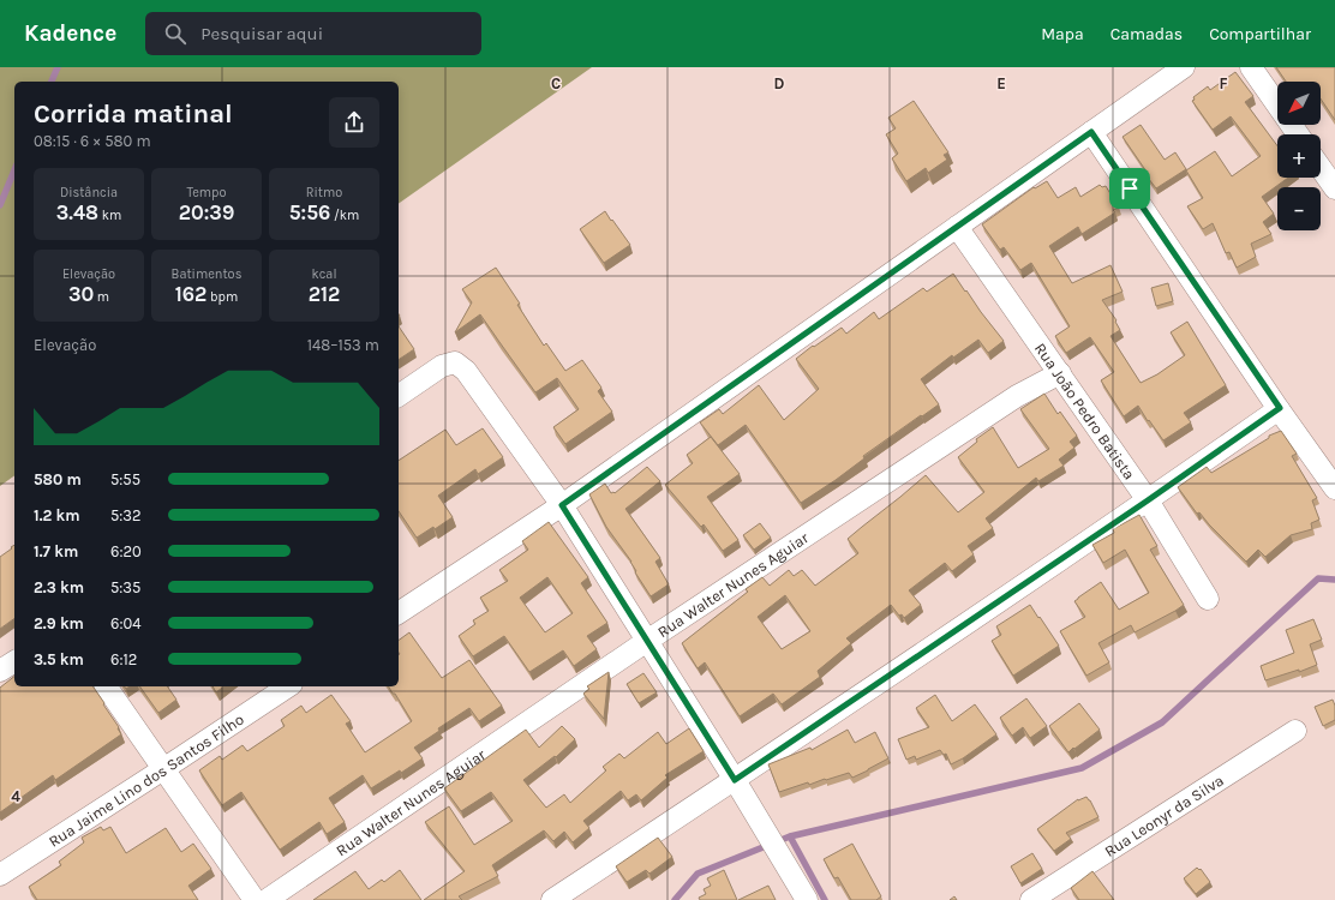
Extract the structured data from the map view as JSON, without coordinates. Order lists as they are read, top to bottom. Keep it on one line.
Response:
{"streets":{"street":["Rua João Pedro Batista","Rua Walter Nunes Aguiar","Rua Jaime Lino dos Santos Filho","Rua Leonyr da Silva"]},"crossings":[["Rua João Pedro Batista","Rua Walter Nunes Aguiar"]],"north":"bottom left","page":{"header":"Kadence","search":"Pesquisar aqui","nav":["Mapa","Camadas","Compartilhar"],"map_buttons":["+","−"],"heading":["Corrida matinal","08:15 · 6 × 580 m"],"stats":[["Distância","3.48 km"],["Tempo","20:39"],["Ritmo","5:56 /km"],["Elevação","30 m"],["Batimentos","162 bpm"],["kcal","212"]],"chart":["Elevação","148–153 m"],"list":[{"name":"580 m","note":"5:55"},{"name":"1.2 km","note":"5:32"},{"name":"1.7 km","note":"6:20"},{"name":"2.3 km","note":"5:35"},{"name":"2.9 km","note":"6:04"},{"name":"3.5 km","note":"6:12"}]},"grid":{"columns":["C","D","E","F"],"rows":["4"]}}
